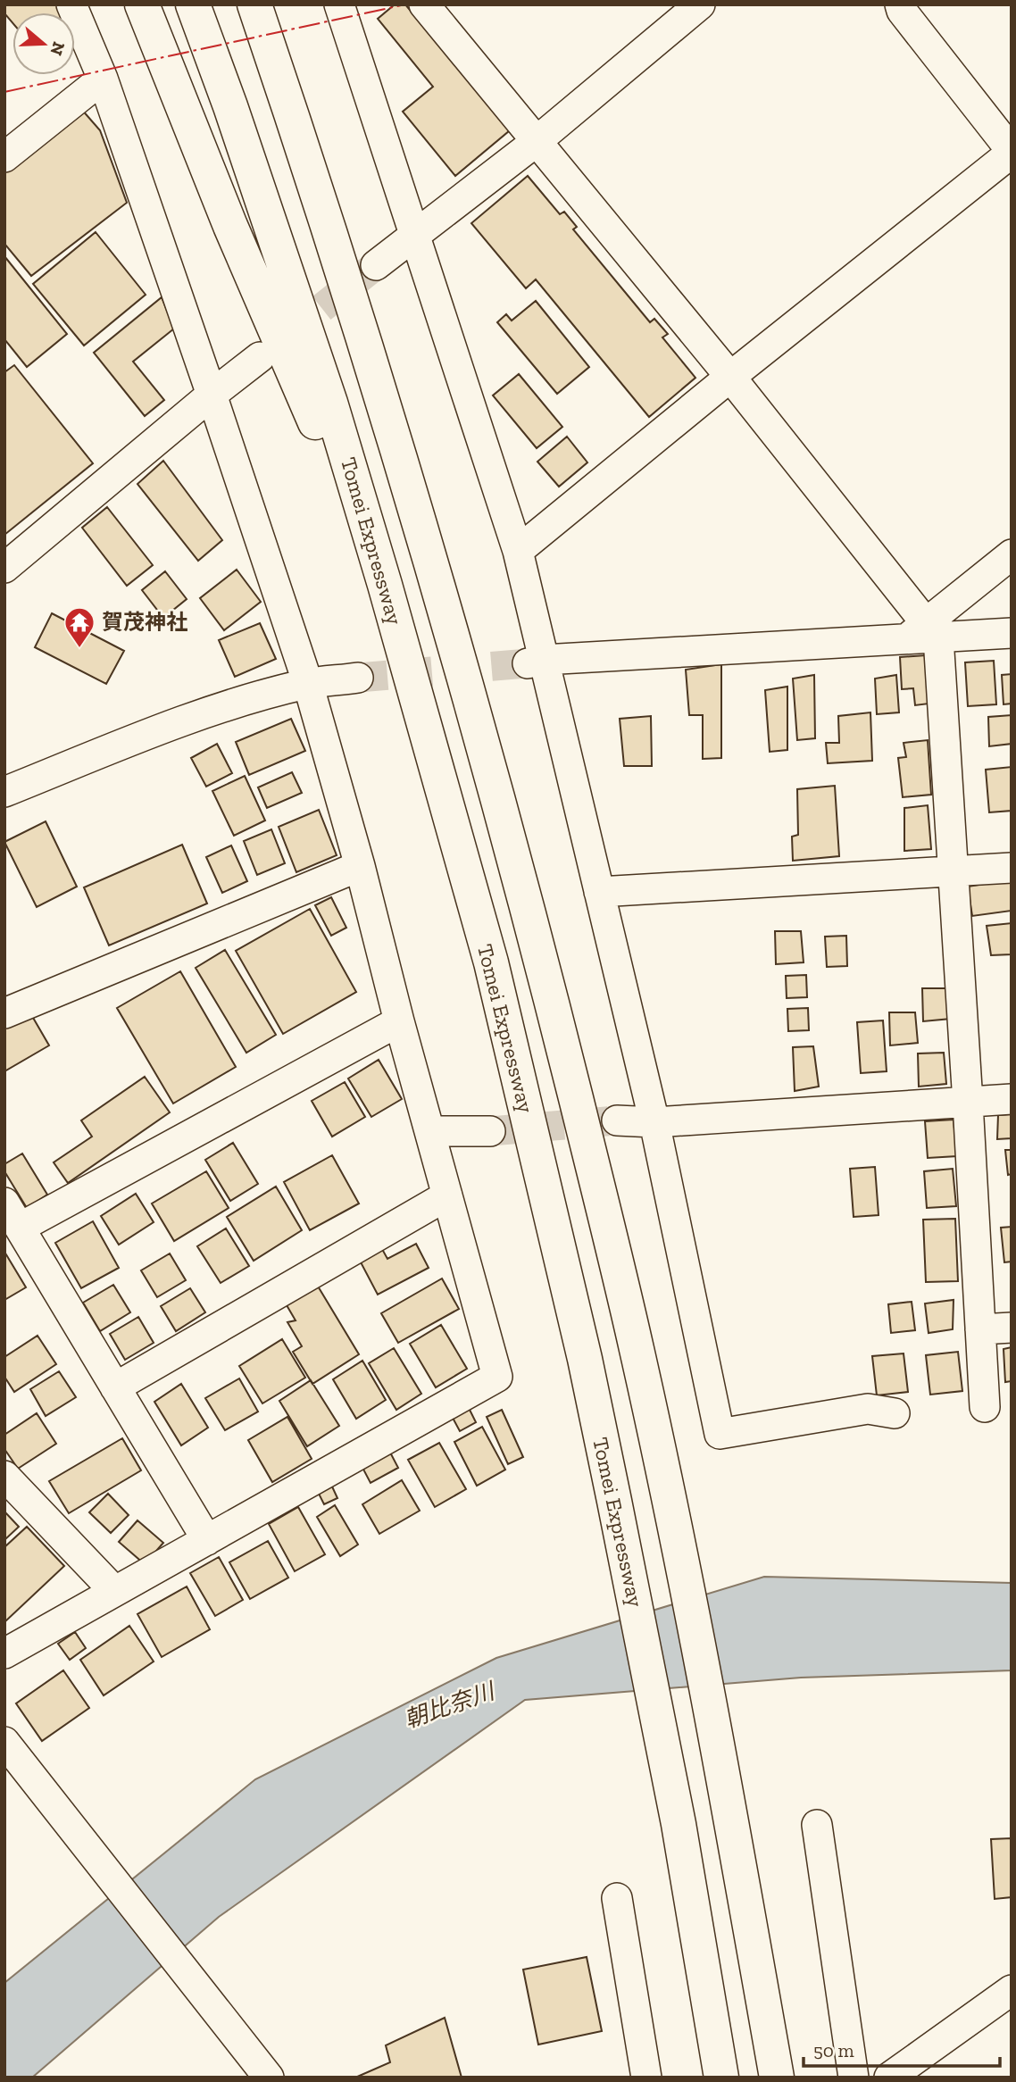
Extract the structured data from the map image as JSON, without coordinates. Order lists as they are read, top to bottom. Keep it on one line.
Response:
{"streets":{"highway":["Tomei Expressway"]},"water":["朝比奈川"],"places":{"temple":["賀茂神社"]},"scale_bar":"50 m","north":"right"}
